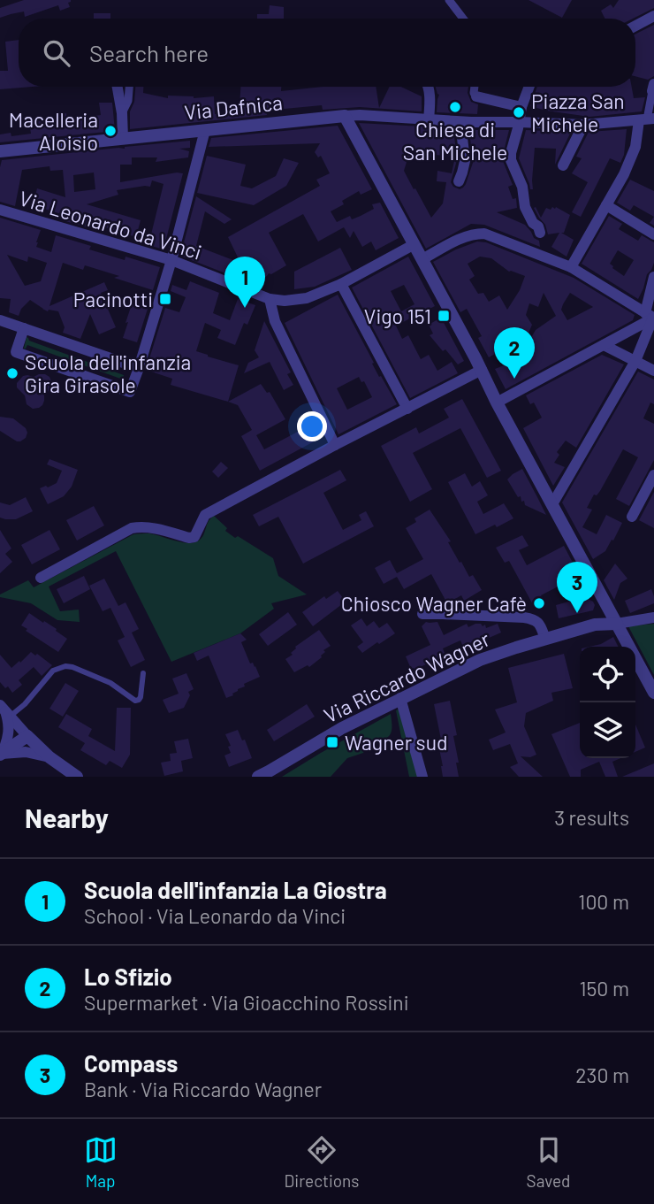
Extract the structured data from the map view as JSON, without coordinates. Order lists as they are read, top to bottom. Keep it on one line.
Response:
{"streets":{"street":["Via Dafnica","Via Leonardo da Vinci","Via Riccardo Wagner"]},"places":{"other":["Chiesa di San Michele","Piazza San Michele","Macelleria Aloisio","Scuola dell'infanzia Gira Girasole","Chiosco Wagner Cafè"],"transit":["Pacinotti","Vigo 151","Wagner sud"]},"page":{"search":"Search here","pins":["1","2","3"],"heading":["Nearby","3 results"],"list":[{"mark":"1","name":"Scuola dell'infanzia La Giostra","note":"School · Via Leonardo da Vinci","value":"100 m"},{"mark":"2","name":"Lo Sfizio","note":"Supermarket · Via Gioacchino Rossini","value":"150 m"},{"mark":"3","name":"Compass","note":"Bank · Via Riccardo Wagner","value":"230 m"}],"nav":["Map","Directions","Saved"]}}
